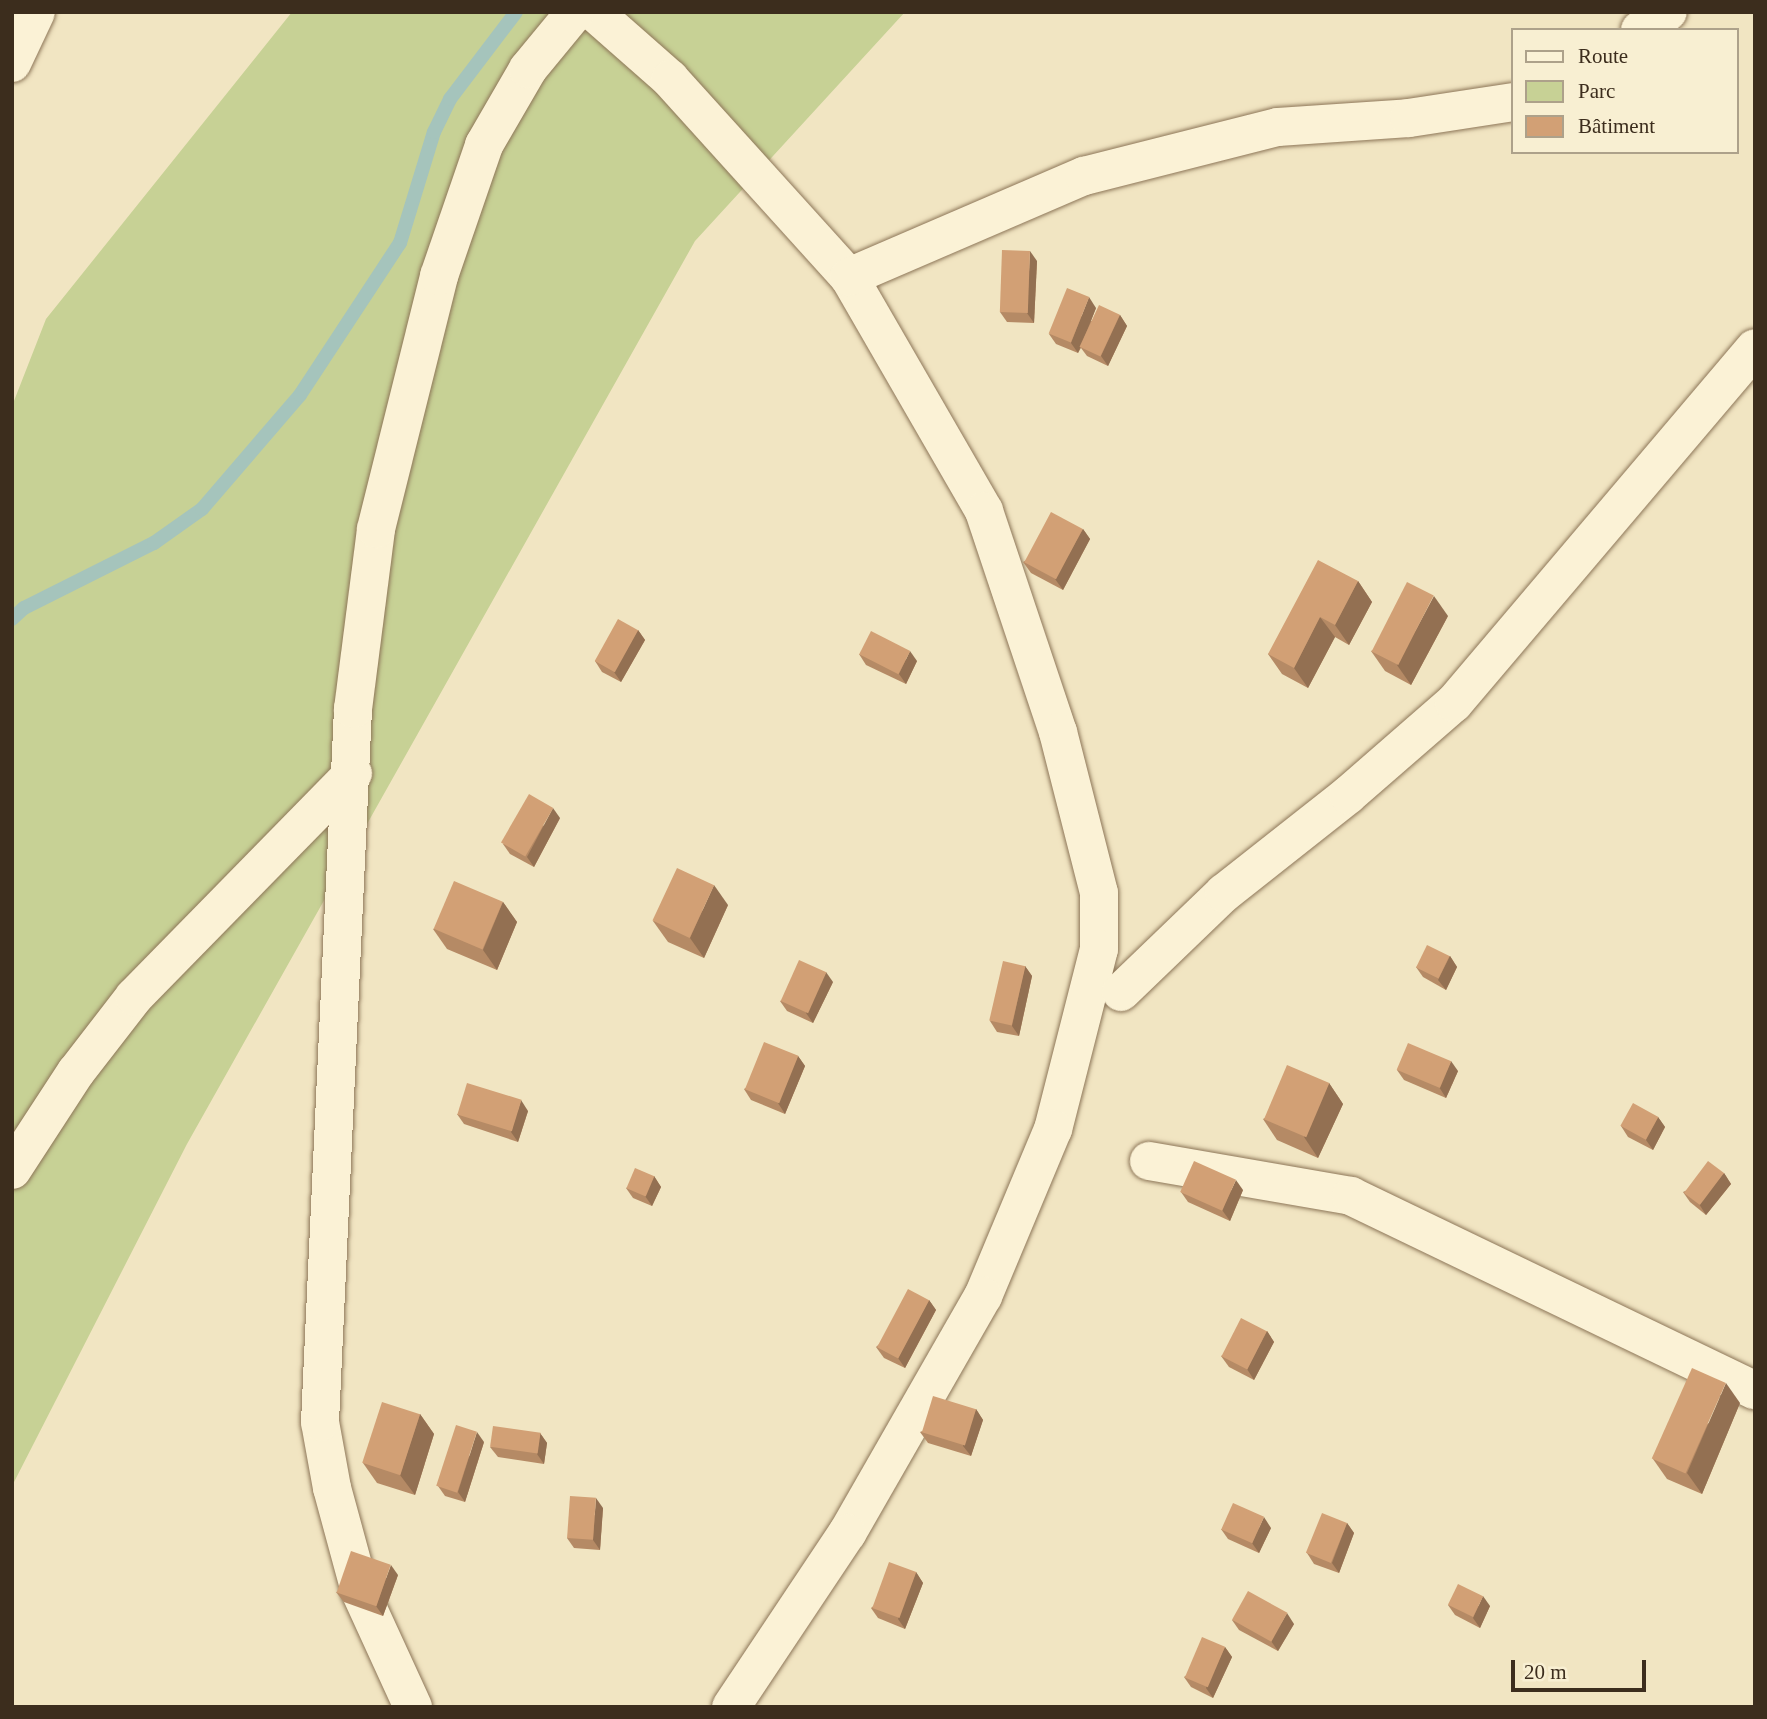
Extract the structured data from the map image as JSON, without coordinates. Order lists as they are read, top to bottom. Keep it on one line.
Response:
{"legend":["Route","Parc","Bâtiment"],"scale_bar":"20 m"}
